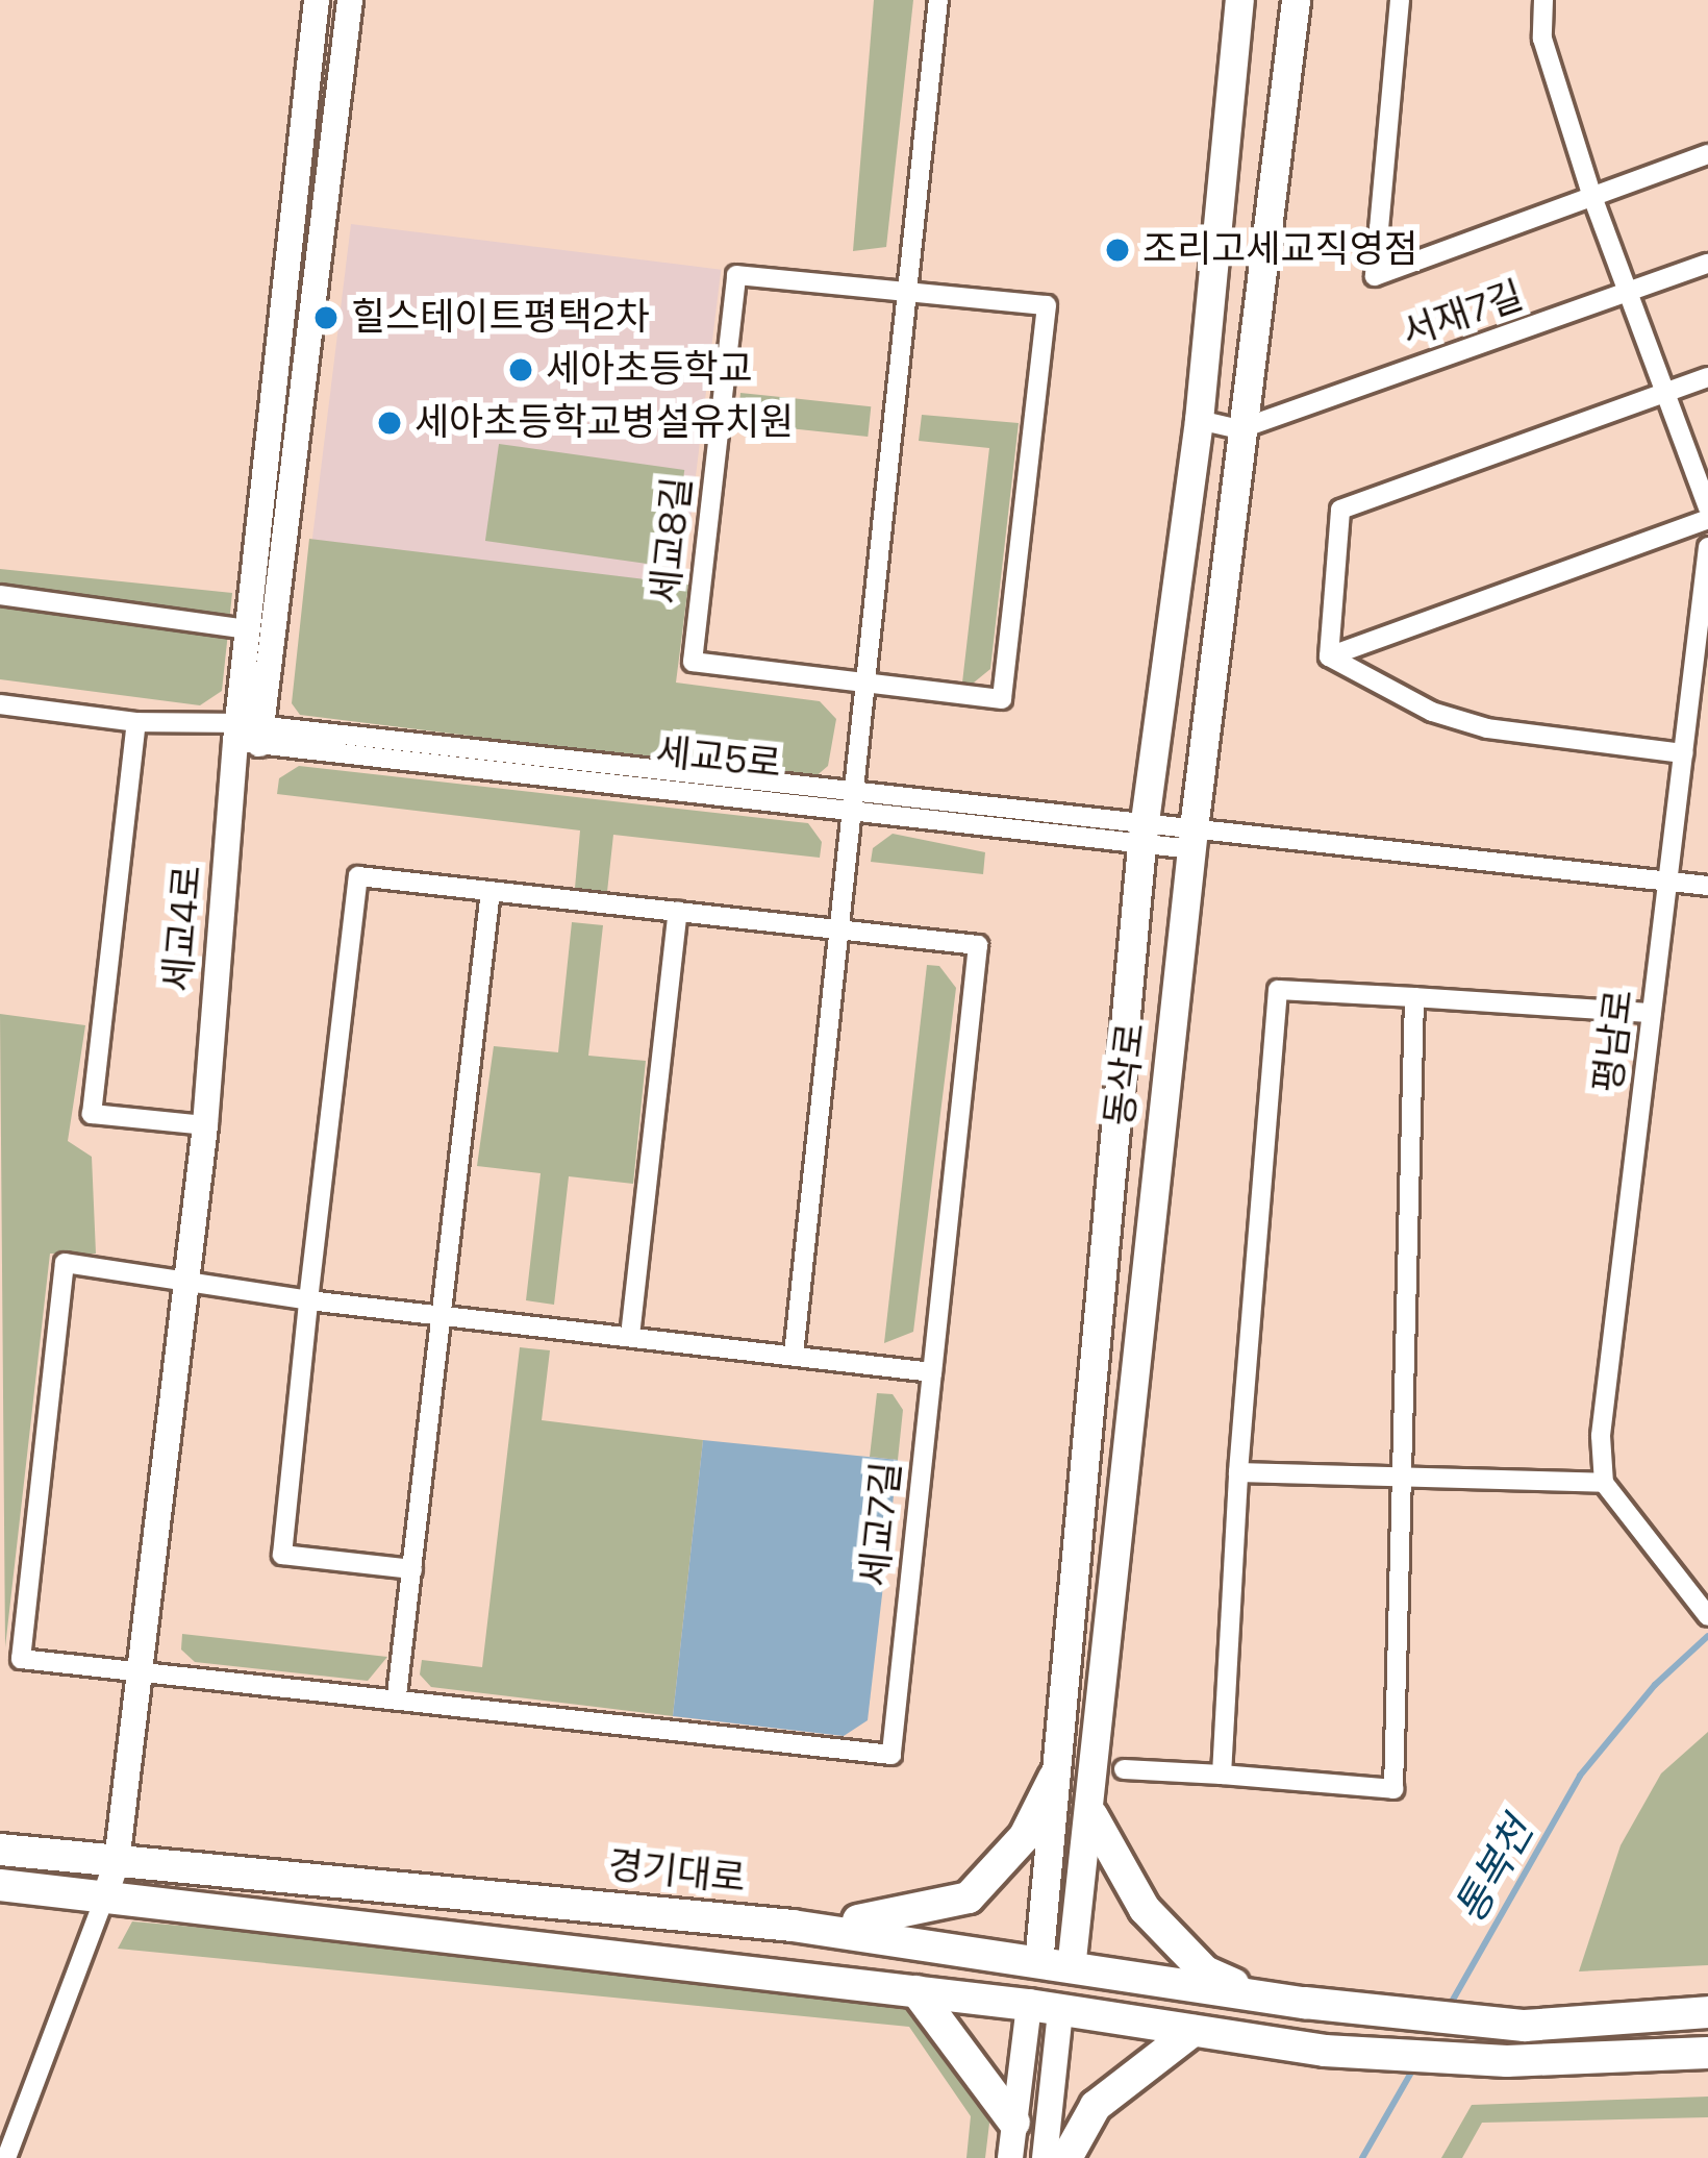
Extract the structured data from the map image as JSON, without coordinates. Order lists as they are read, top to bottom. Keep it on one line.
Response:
{"streets":{"main road":["동삭로","경기대로"],"street":["서재7길","세교8길","세교5로","세교4로","평남로","세교7길"]},"crossings":[["서재7길","동삭로"],["세교5로","세교4로"],["세교5로","평남로"],["세교5로","동삭로"],["세교4로","세교7길"],["세교4로","경기대로"],["동삭로","경기대로"]],"water":["통복천"],"places":["조리고세교직영점","힐스테이트평택2차","세아초등학교","세아초등학교병설유치원"]}
